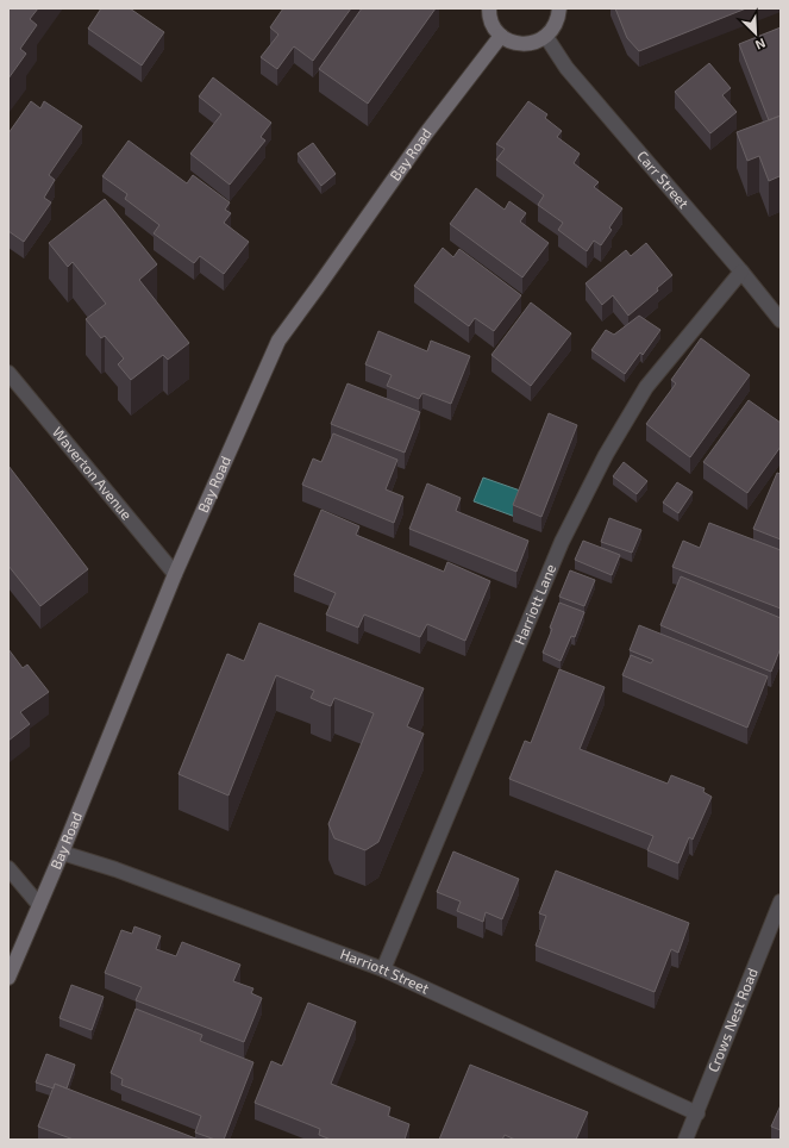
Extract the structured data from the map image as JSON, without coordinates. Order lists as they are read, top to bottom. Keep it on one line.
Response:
{"streets":{"street":["Bay Road","Carr Street","Waverton Avenue","Harriott Lane","Harriott Street","Crows Nest Road"]},"crossings":[["Bay Road","Waverton Avenue"],["Bay Road","Harriott Street"],["Carr Street","Harriott Lane"],["Harriott Lane","Harriott Street"],["Harriott Street","Crows Nest Road"]],"north":"bottom right"}
